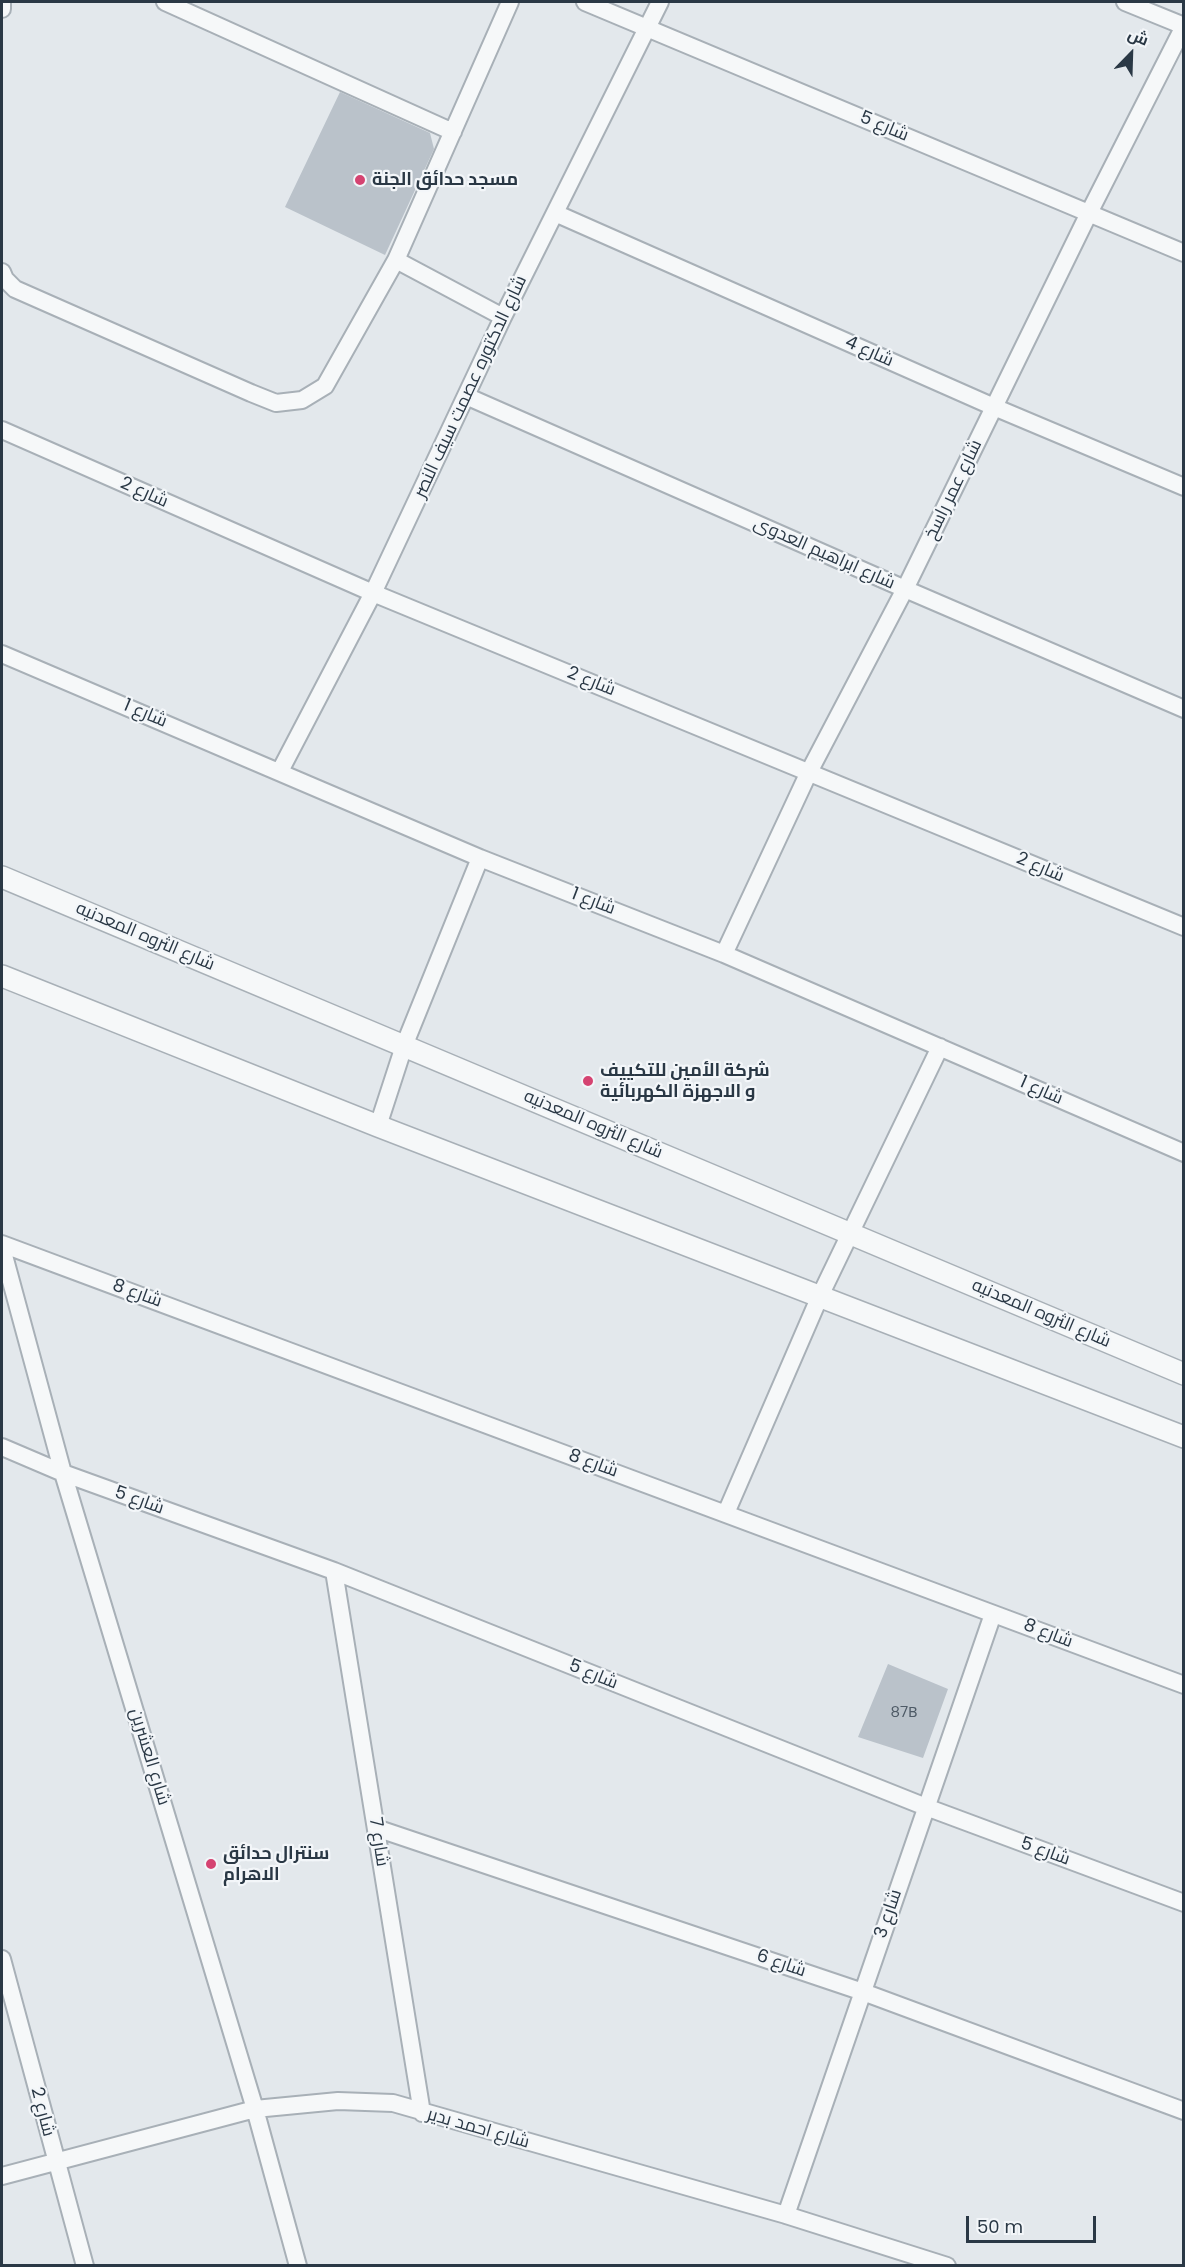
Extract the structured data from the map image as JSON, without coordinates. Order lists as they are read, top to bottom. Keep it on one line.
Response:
{"streets":{"street":["شارع 5","شارع 4","شارع الدكتوره عصمت سيف النصر","شارع عمر راسخ","شارع 2","شارع ابراهيم العدوى","شارع 1","شارع الثروه المعدنيه","شارع 8","شارع العشرين","شارع 7","شارع 3","شارع 6","شارع احمد بدير"]},"crossings":[["شارع 5","شارع الدكتوره عصمت سيف النصر"],["شارع 5","شارع عمر راسخ"],["شارع 5","شارع العشرين"],["شارع 5","شارع 7"],["شارع 5","شارع 3"],["شارع 4","شارع الدكتوره عصمت سيف النصر"],["شارع 4","شارع عمر راسخ"],["شارع الدكتوره عصمت سيف النصر","شارع 2"],["شارع الدكتوره عصمت سيف النصر","شارع ابراهيم العدوى"],["شارع الدكتوره عصمت سيف النصر","شارع 1"],["شارع عمر راسخ","شارع 2"],["شارع عمر راسخ","شارع ابراهيم العدوى"],["شارع عمر راسخ","شارع 1"],["شارع 2","شارع احمد بدير"],["شارع 8","شارع 3"],["شارع العشرين","شارع احمد بدير"],["شارع 7","شارع 6"],["شارع 7","شارع احمد بدير"],["شارع 3","شارع 6"],["شارع 3","شارع احمد بدير"]],"places":["مسجد حدائق الجنة","شركة الأمين للتكييف و الاجهزة الكهربائية","سنترال حدائق الاهرام"],"house_numbers":["87B"],"scale_bar":"50 m","north":"top right"}
